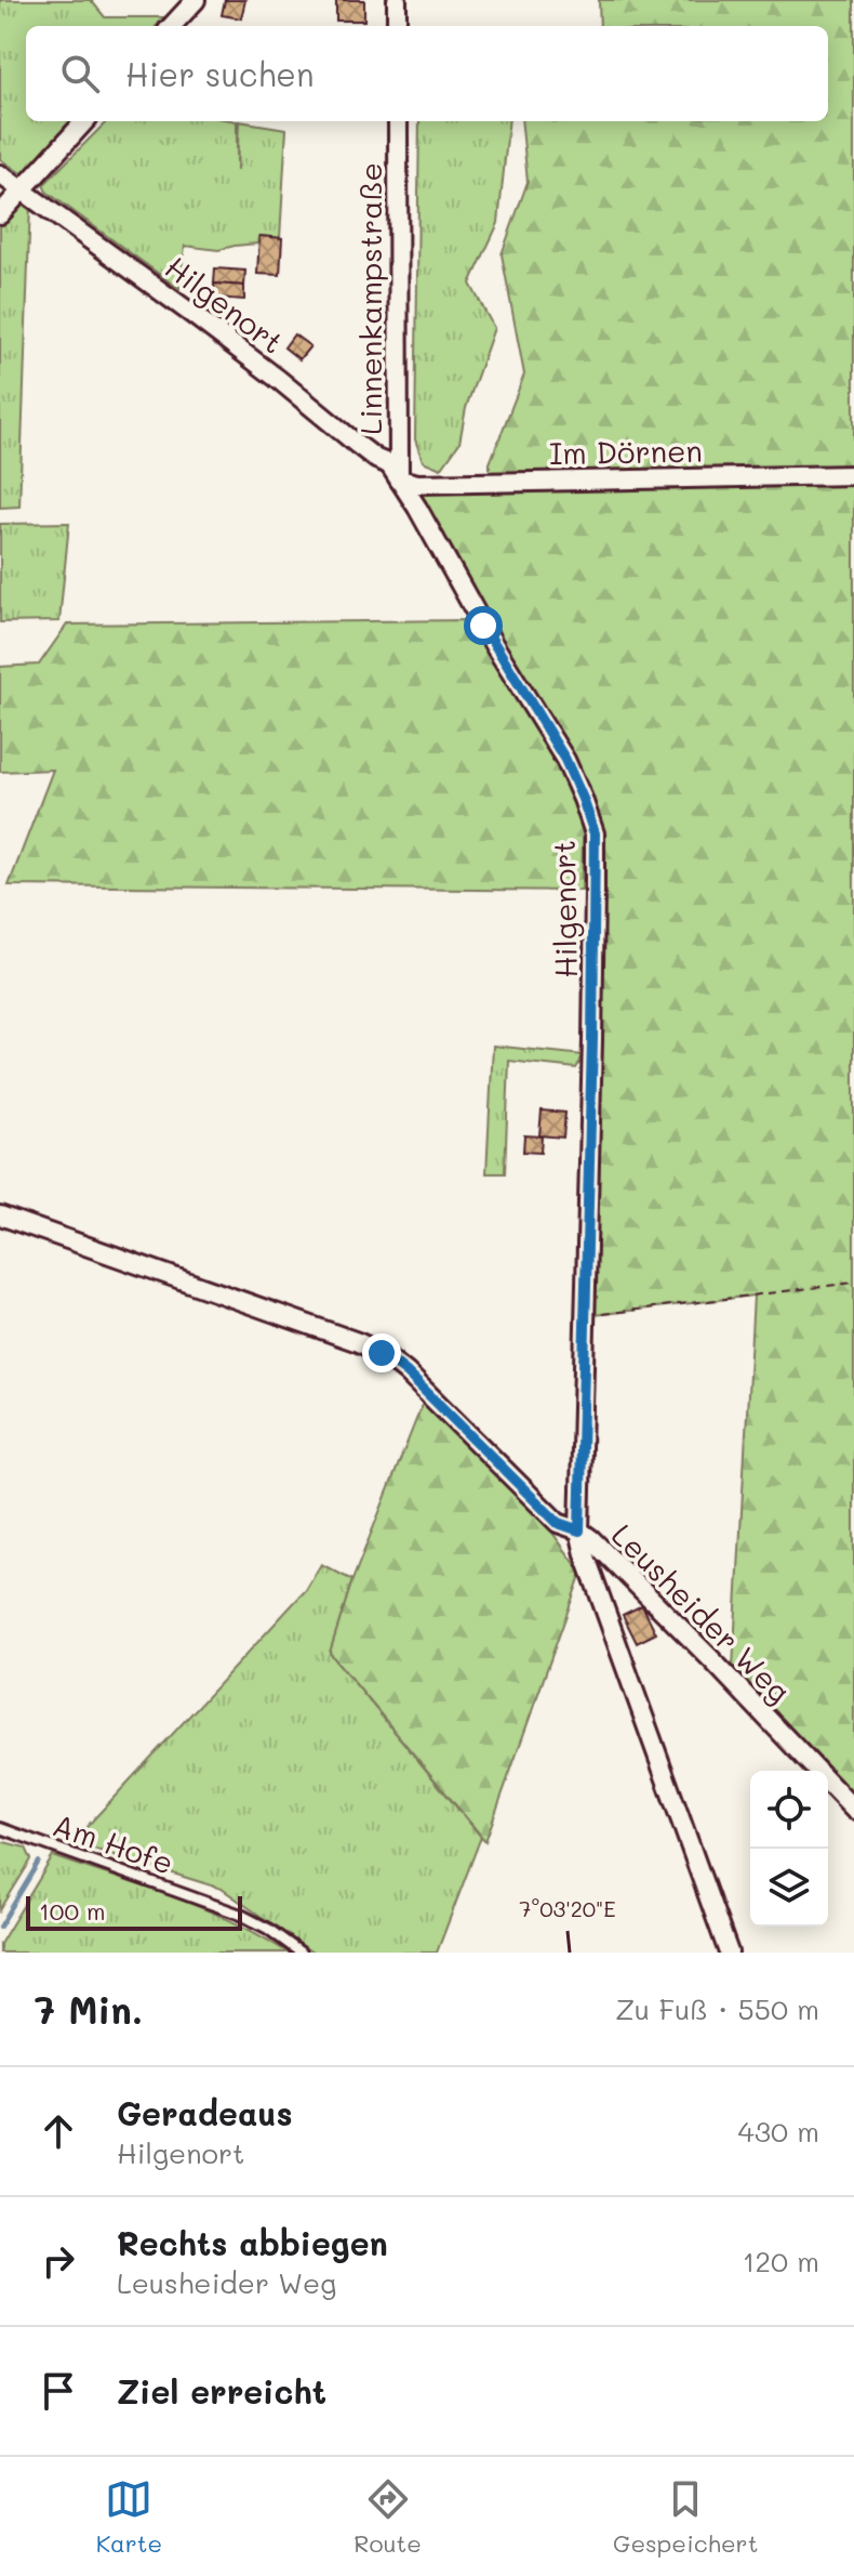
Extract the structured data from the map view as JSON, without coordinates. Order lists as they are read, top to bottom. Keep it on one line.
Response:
{"streets":{"street":["Linnenkampstraße","Hilgenort","Im Dörnen","Leusheider Weg"],"lane":["Am Hofe"]},"crossings":[["Linnenkampstraße","Hilgenort"],["Linnenkampstraße","Im Dörnen"],["Hilgenort","Im Dörnen"],["Hilgenort","Leusheider Weg"]],"scale_bar":"100 m","page":{"search":"Hier suchen","scale":"100 m","heading":["7 Min.","Zu Fuß · 550 m"],"list":[["Geradeaus","Hilgenort","430 m"],["Rechts abbiegen","Leusheider Weg","120 m"],"Ziel erreicht"],"nav":["Karte","Route","Gespeichert"]},"coordinates":["7°03'20\"E"]}
